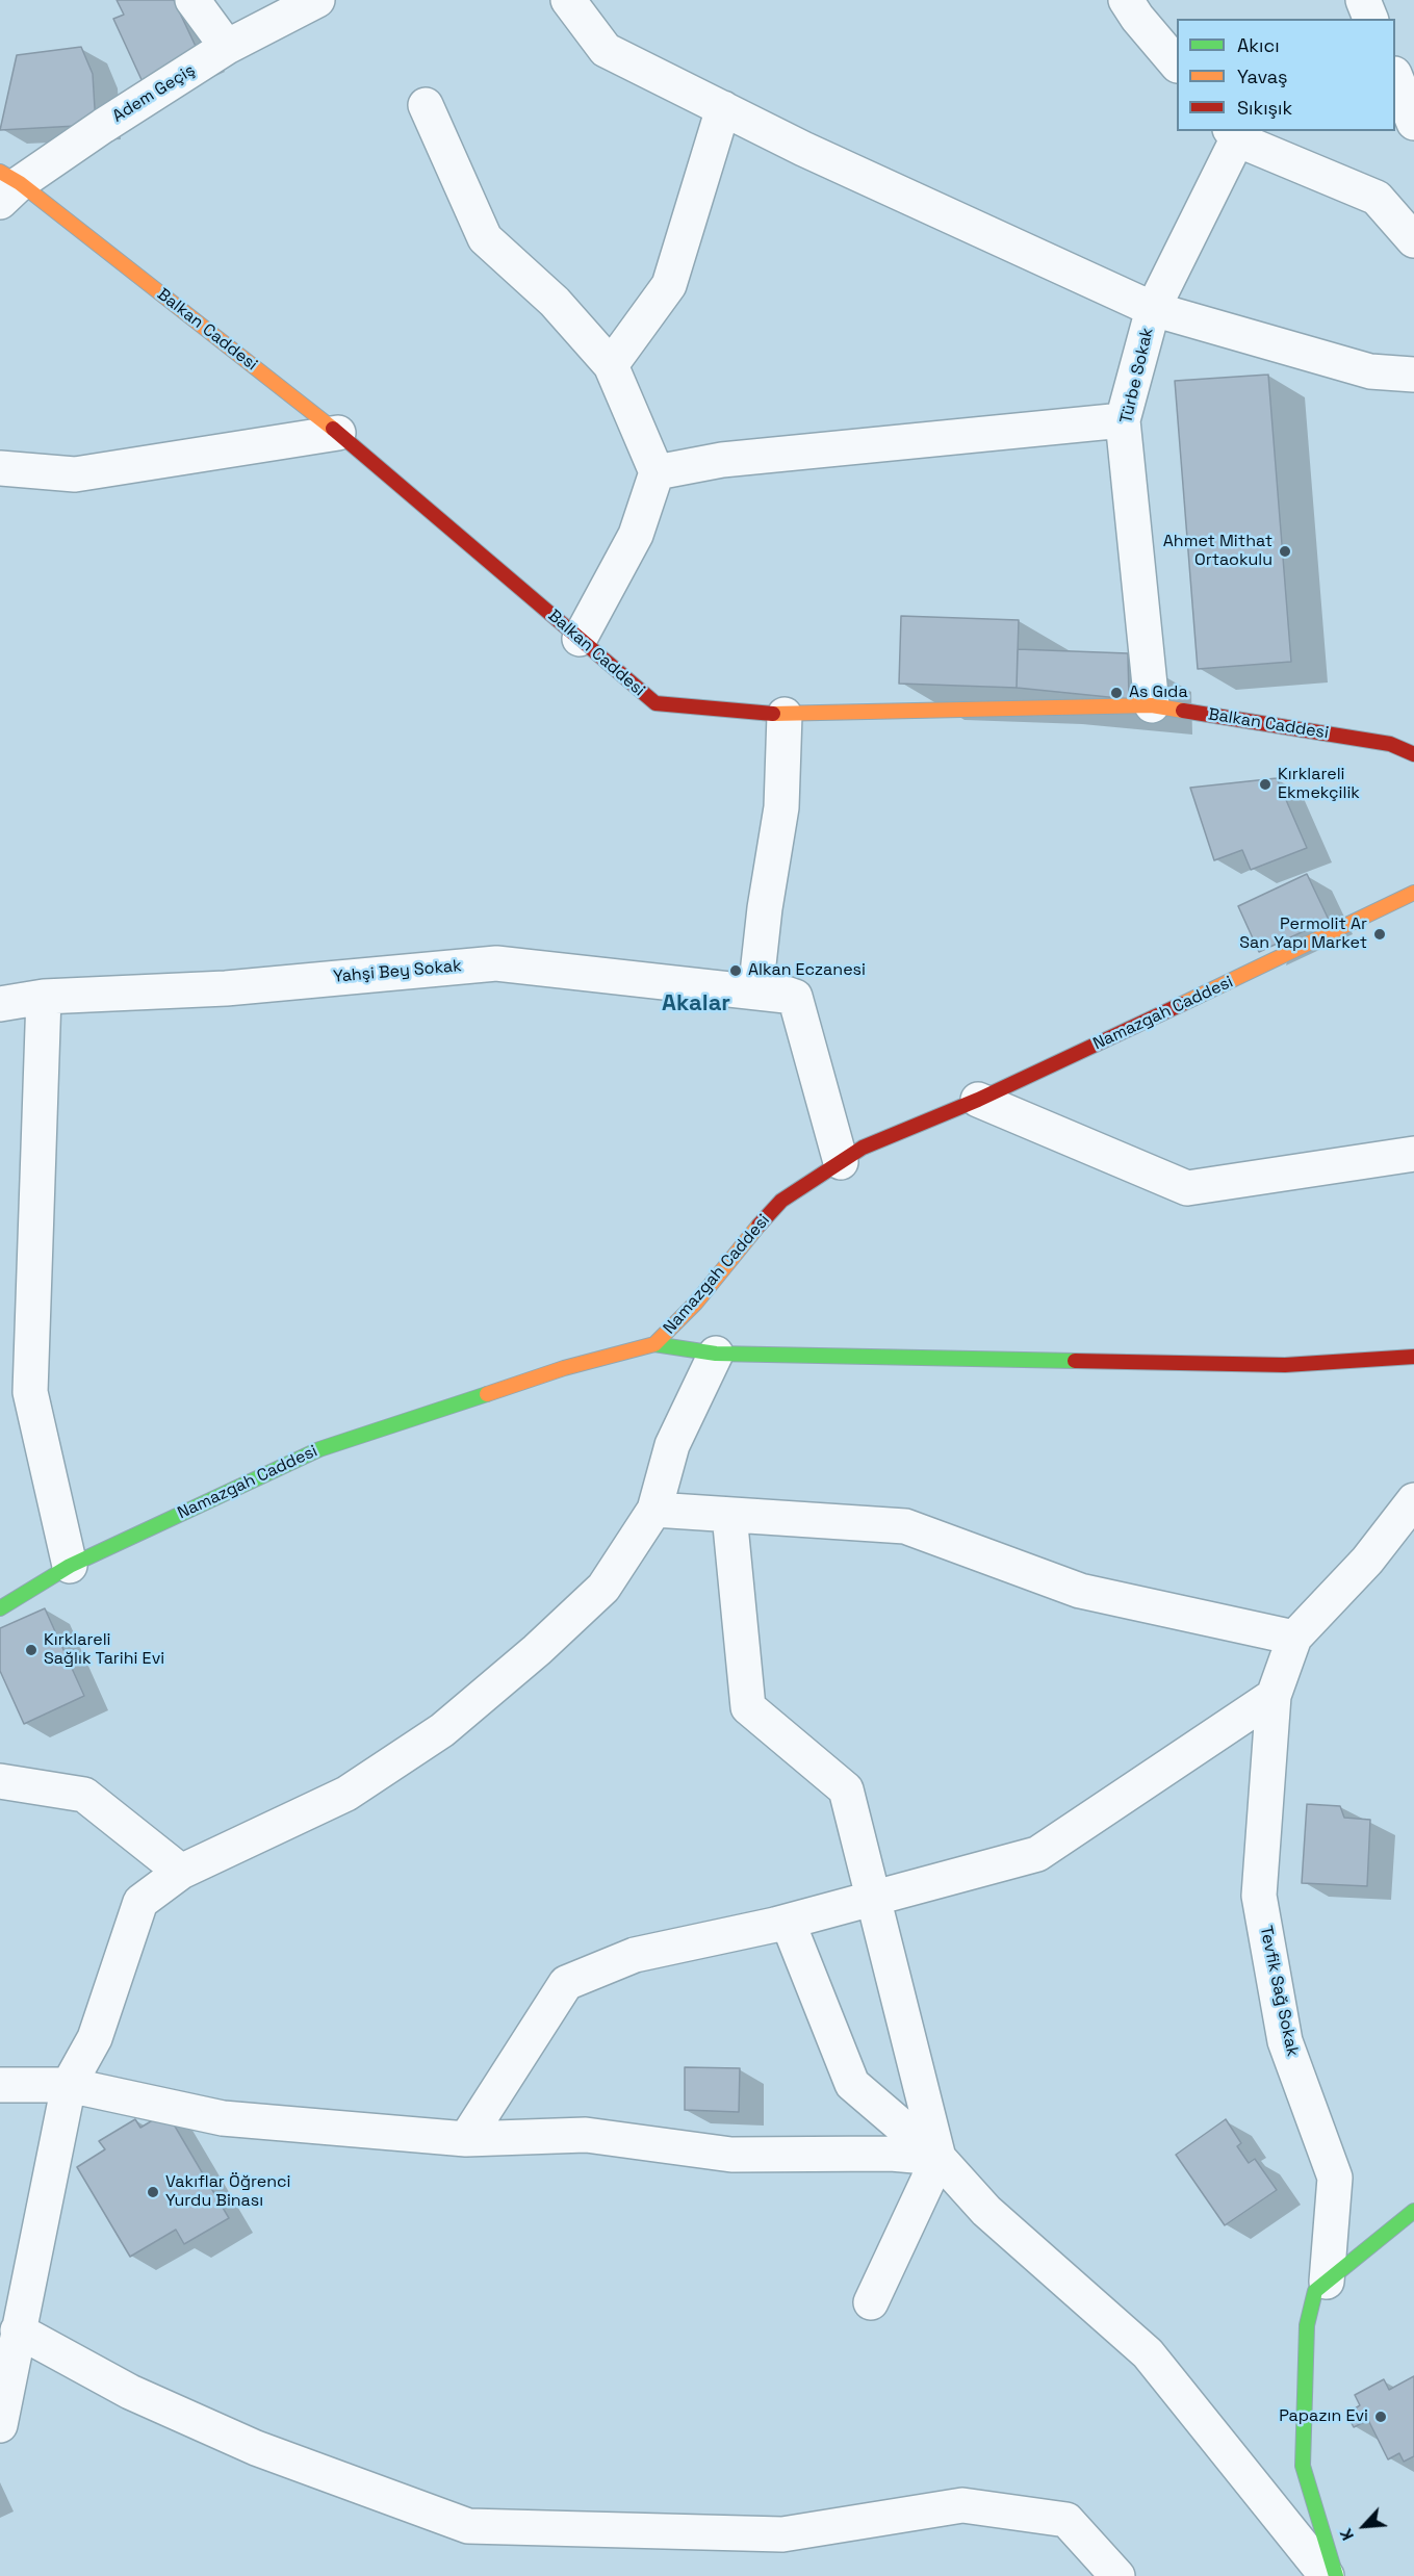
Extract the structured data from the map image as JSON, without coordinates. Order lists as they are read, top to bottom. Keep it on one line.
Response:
{"streets":{"street":["Adem Geçiş","Balkan Caddesi","Türbe Sokak","Yahşi Bey Sokak","Namazgah Caddesi","Tevfik Sağ Sokak"]},"crossings":[["Adem Geçiş","Balkan Caddesi"],["Balkan Caddesi","Türbe Sokak"]],"districts":["Akalar"],"places":["Ahmet Mithat Ortaokulu","As Gıda","Kırklareli Ekmekçilik","Permolit Ar San Yapı Market","Alkan Eczanesi","Kırklareli Sağlık Tarihi Evi","Vakıflar Öğrenci Yurdu Binası","Papazın Evi"],"legend":["Akıcı","Yavaş","Sıkışık"],"north":"bottom left"}
